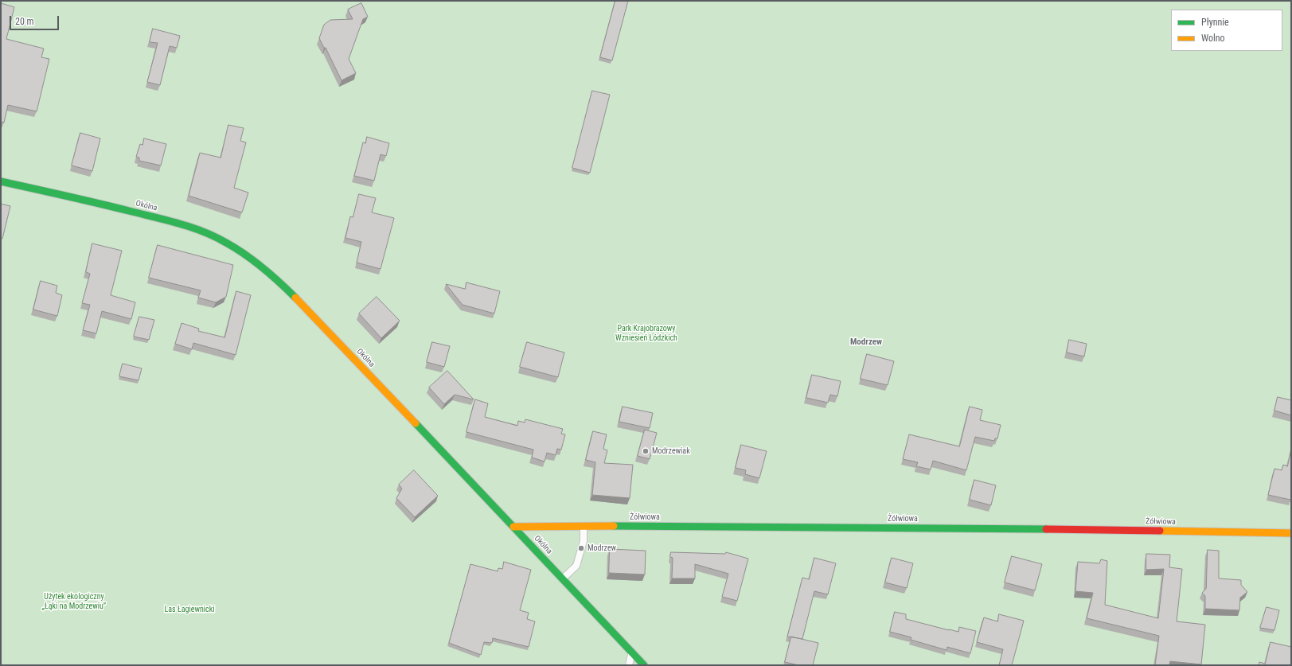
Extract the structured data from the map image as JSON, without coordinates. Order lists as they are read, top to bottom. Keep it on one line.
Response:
{"streets":{"street":["Okólna","Żółwiowa"]},"crossings":[["Okólna","Żółwiowa"]],"districts":["Modrzew"],"parks":["Park Krajobrazowy Wzniesień Łódzkich","Użytek ekologiczny „Łąki na Modrzewiu”","Las Łagiewnicki"],"places":["Modrzewiak","Modrzew"],"legend":["Płynnie","Wolno"],"scale_bar":"20 m"}
